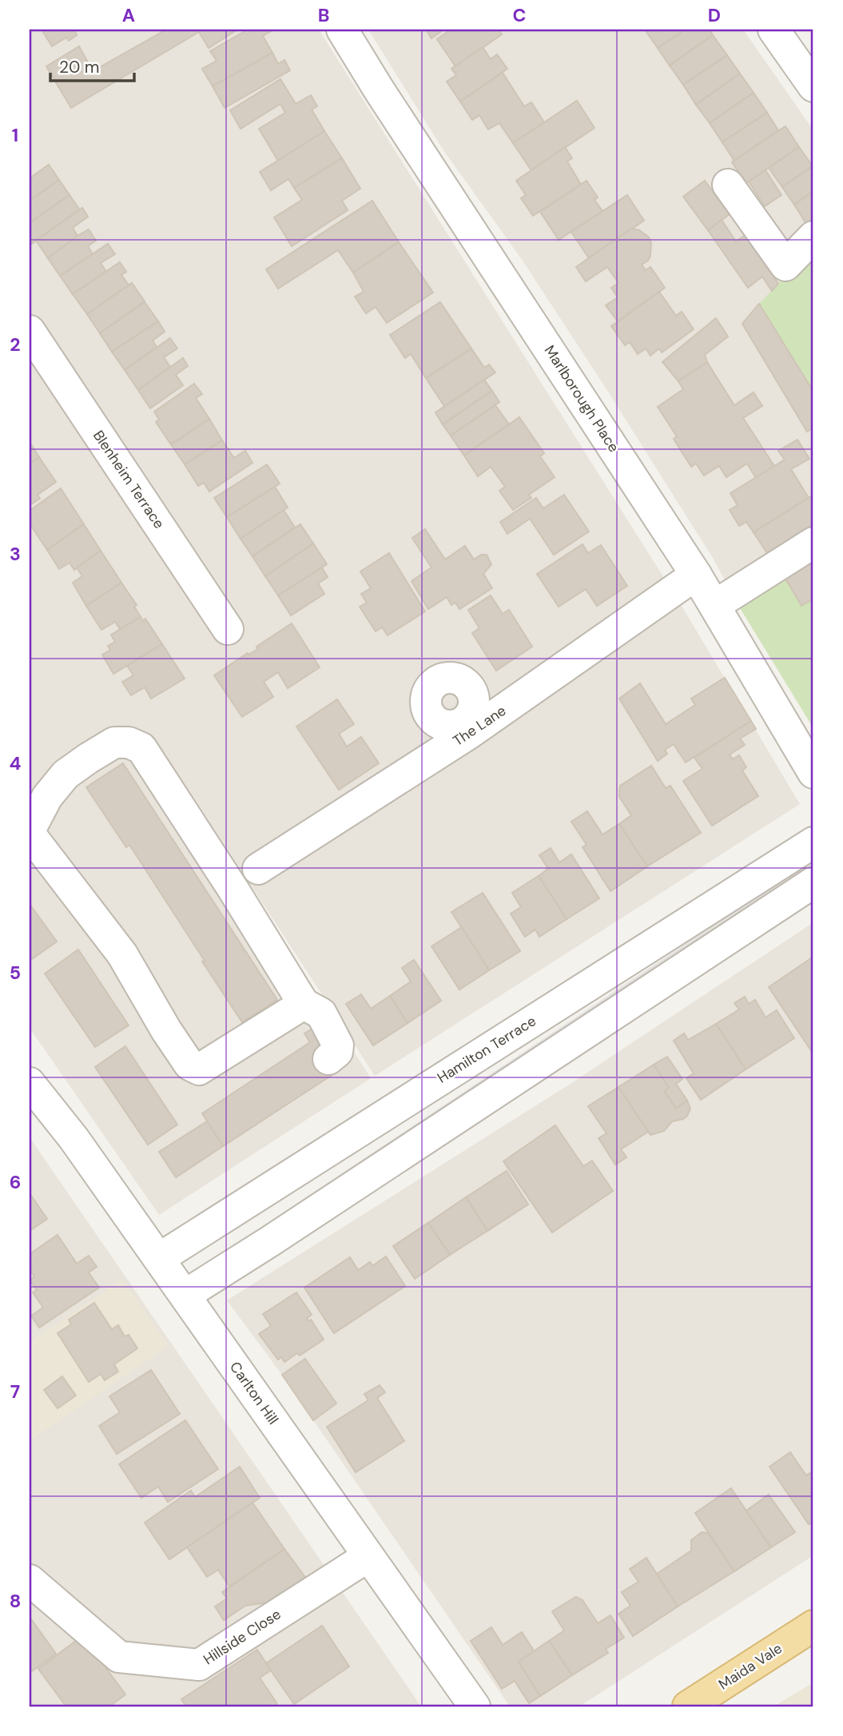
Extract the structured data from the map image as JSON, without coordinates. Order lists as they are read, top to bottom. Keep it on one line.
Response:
{"streets":{"main road":["Maida Vale"],"street":["Marlborough Place","Blenheim Terrace","The Lane","Hamilton Terrace","Carlton Hill","Hillside Close"]},"crossings":[["Marlborough Place","The Lane"],["Hamilton Terrace","Carlton Hill"],["Carlton Hill","Hillside Close"]],"scale_bar":"20 m","grid":{"columns":["A","B","C","D"],"rows":["1","2","3","4","5","6","7","8"]}}
